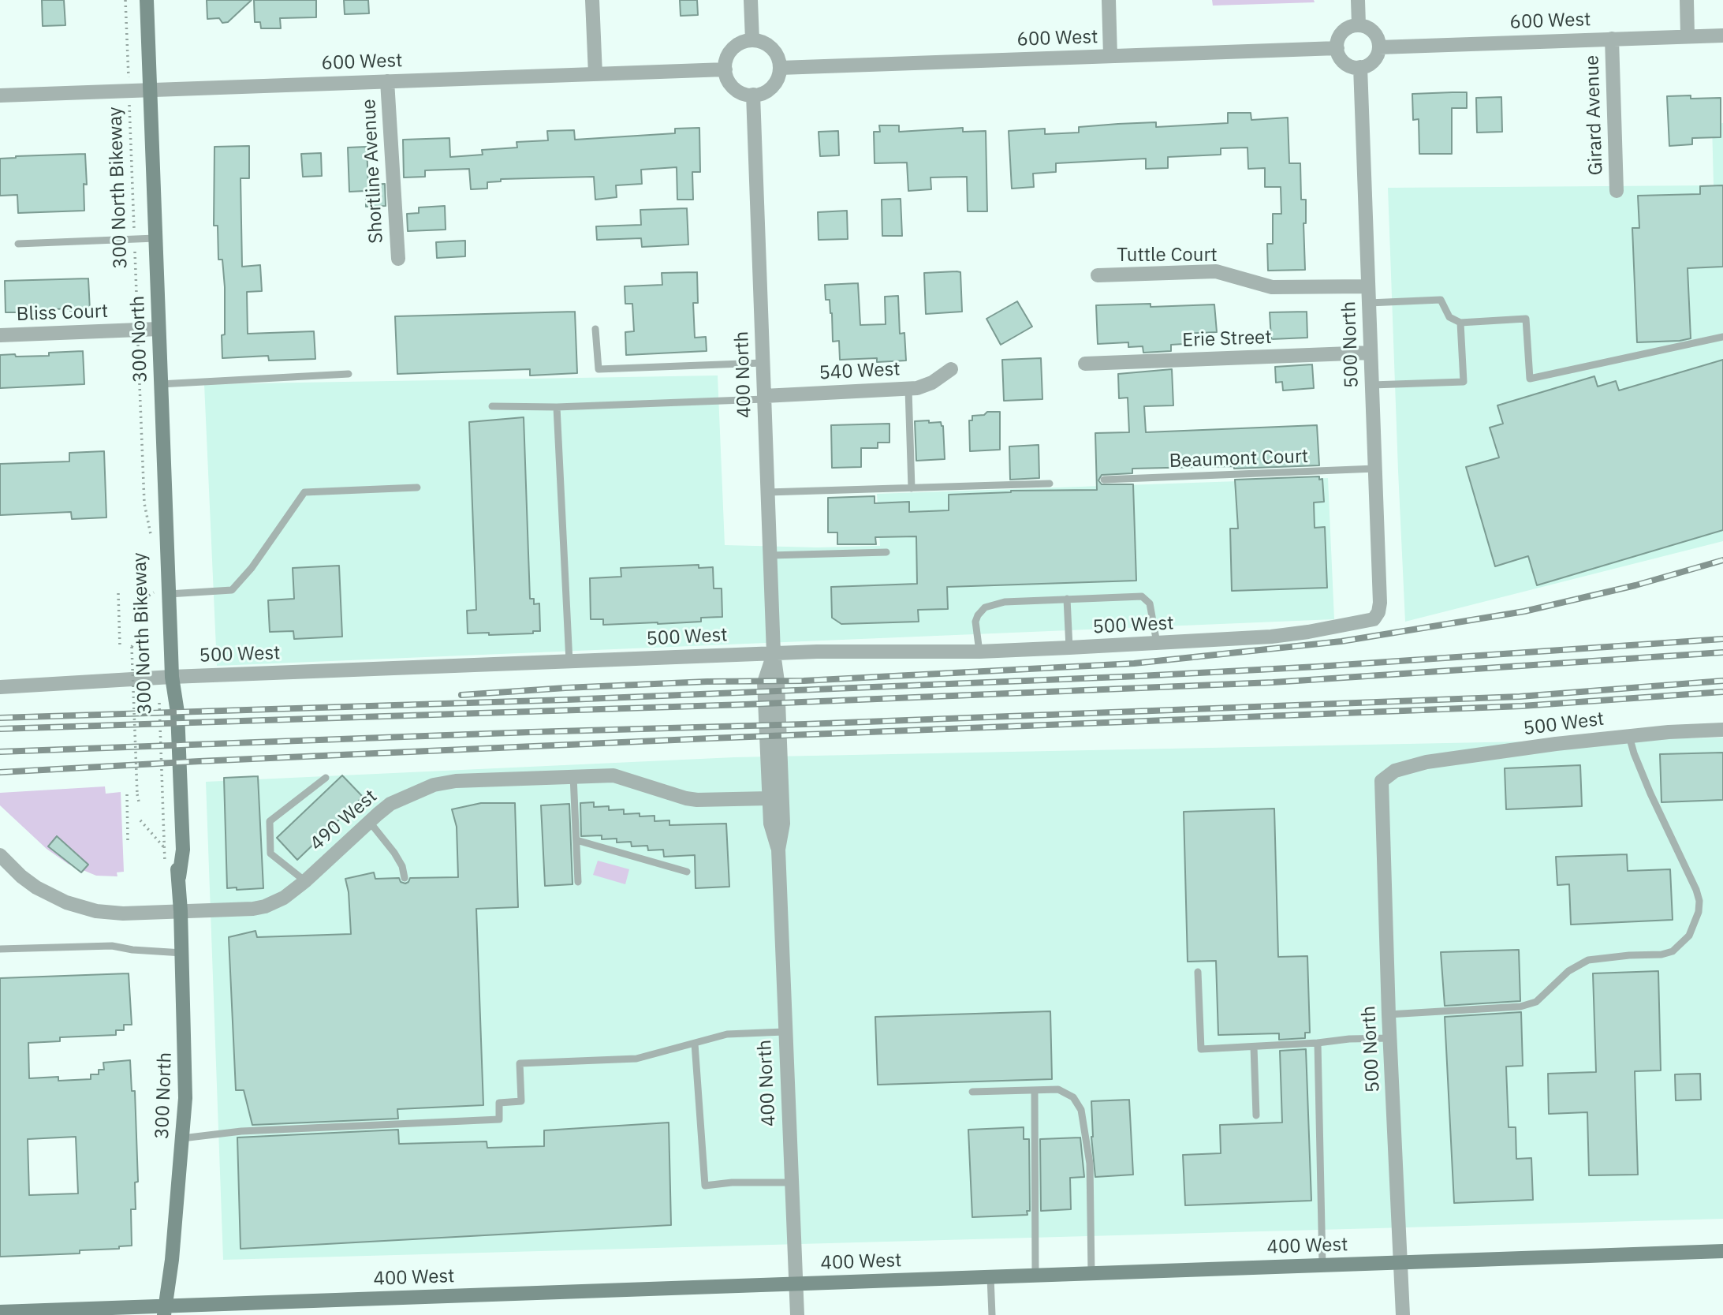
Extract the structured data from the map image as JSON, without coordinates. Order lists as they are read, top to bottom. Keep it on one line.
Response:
{"streets":{"street":["600 West","Girard Avenue","Shortline Avenue","Tuttle Court","Bliss Court","300 North","Erie Street","500 North","540 West","400 North","500 West","490 West","400 West"],"lane":["Beaumont Court"],"path":["300 North Bikeway"]},"crossings":[["600 West","Girard Avenue"],["600 West","Shortline Avenue"],["600 West","300 North Bikeway"],["600 West","300 North"],["600 West","500 North"],["600 West","400 North"],["300 North Bikeway","Bliss Court"],["300 North Bikeway","300 North"],["300 North Bikeway","500 West"],["Tuttle Court","500 North"],["Bliss Court","300 North"],["300 North","500 West"],["300 North","490 West"],["300 North","400 West"],["Erie Street","500 North"],["500 North","Beaumont Court"],["500 North","500 West"],["500 North","400 West"],["540 West","400 North"],["400 North","500 West"],["400 North","490 West"],["400 North","400 West"]]}
